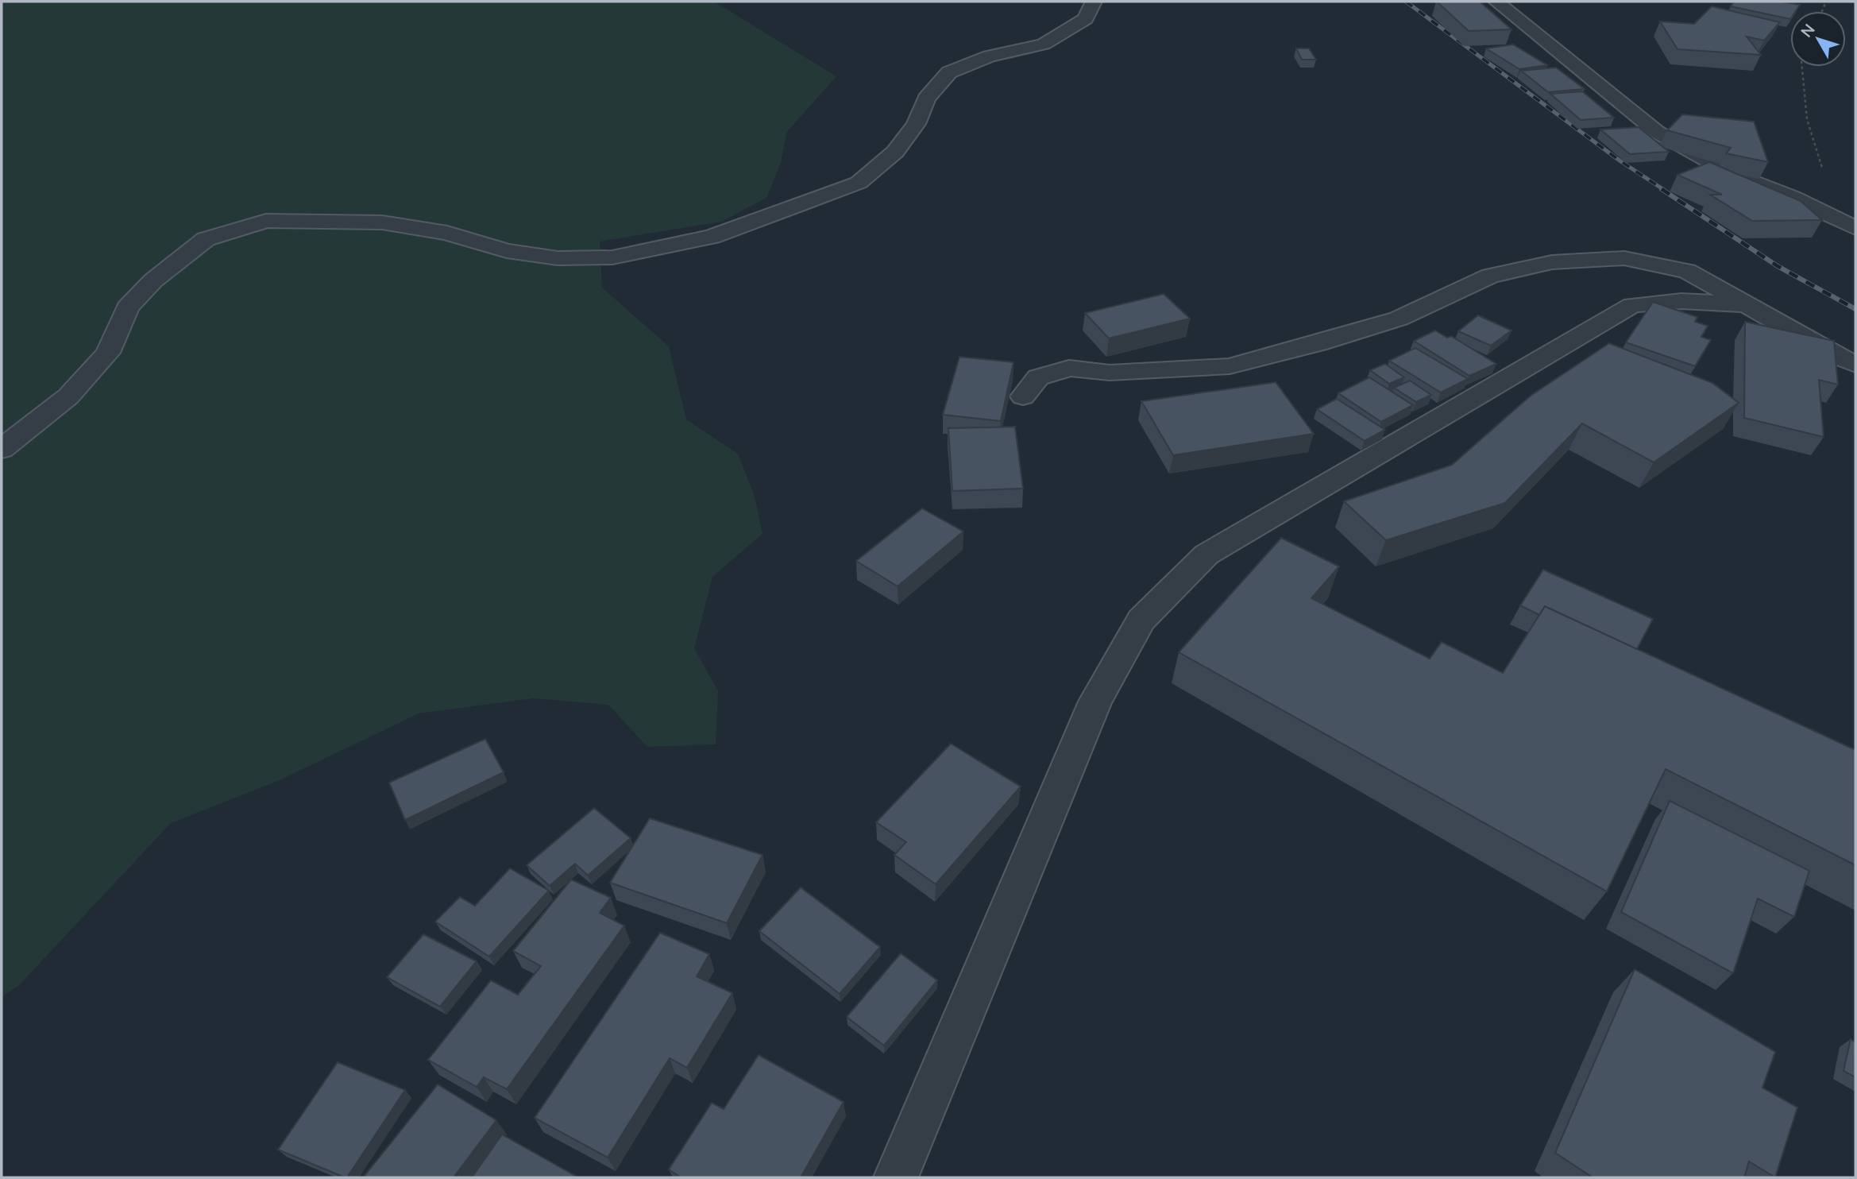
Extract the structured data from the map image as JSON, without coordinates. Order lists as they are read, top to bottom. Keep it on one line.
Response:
{"north":"top left"}
